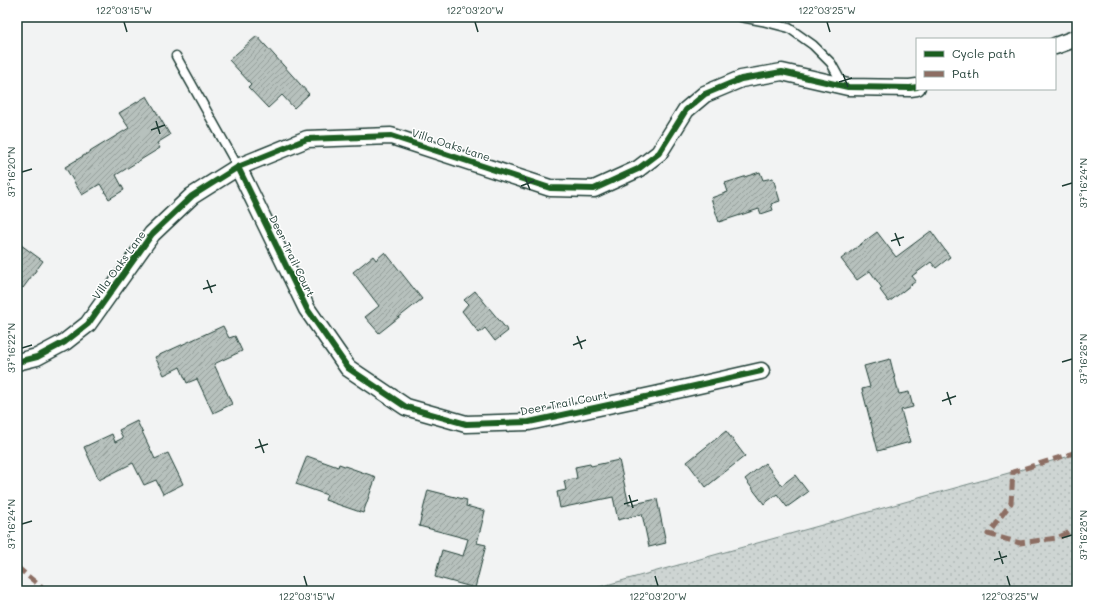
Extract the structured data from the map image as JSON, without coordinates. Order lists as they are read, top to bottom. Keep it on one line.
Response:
{"streets":{"street":["Villa Oaks Lane","Deer Trail Court"]},"crossings":[["Villa Oaks Lane","Deer Trail Court"]],"legend":["Cycle path","Path"],"coordinates":["122°03'15\"W","122°03'20\"W","122°03'25\"W","37°16'20\"N","37°16'24\"N","37°16'22\"N","37°16'26\"N","37°16'28\"N"]}
